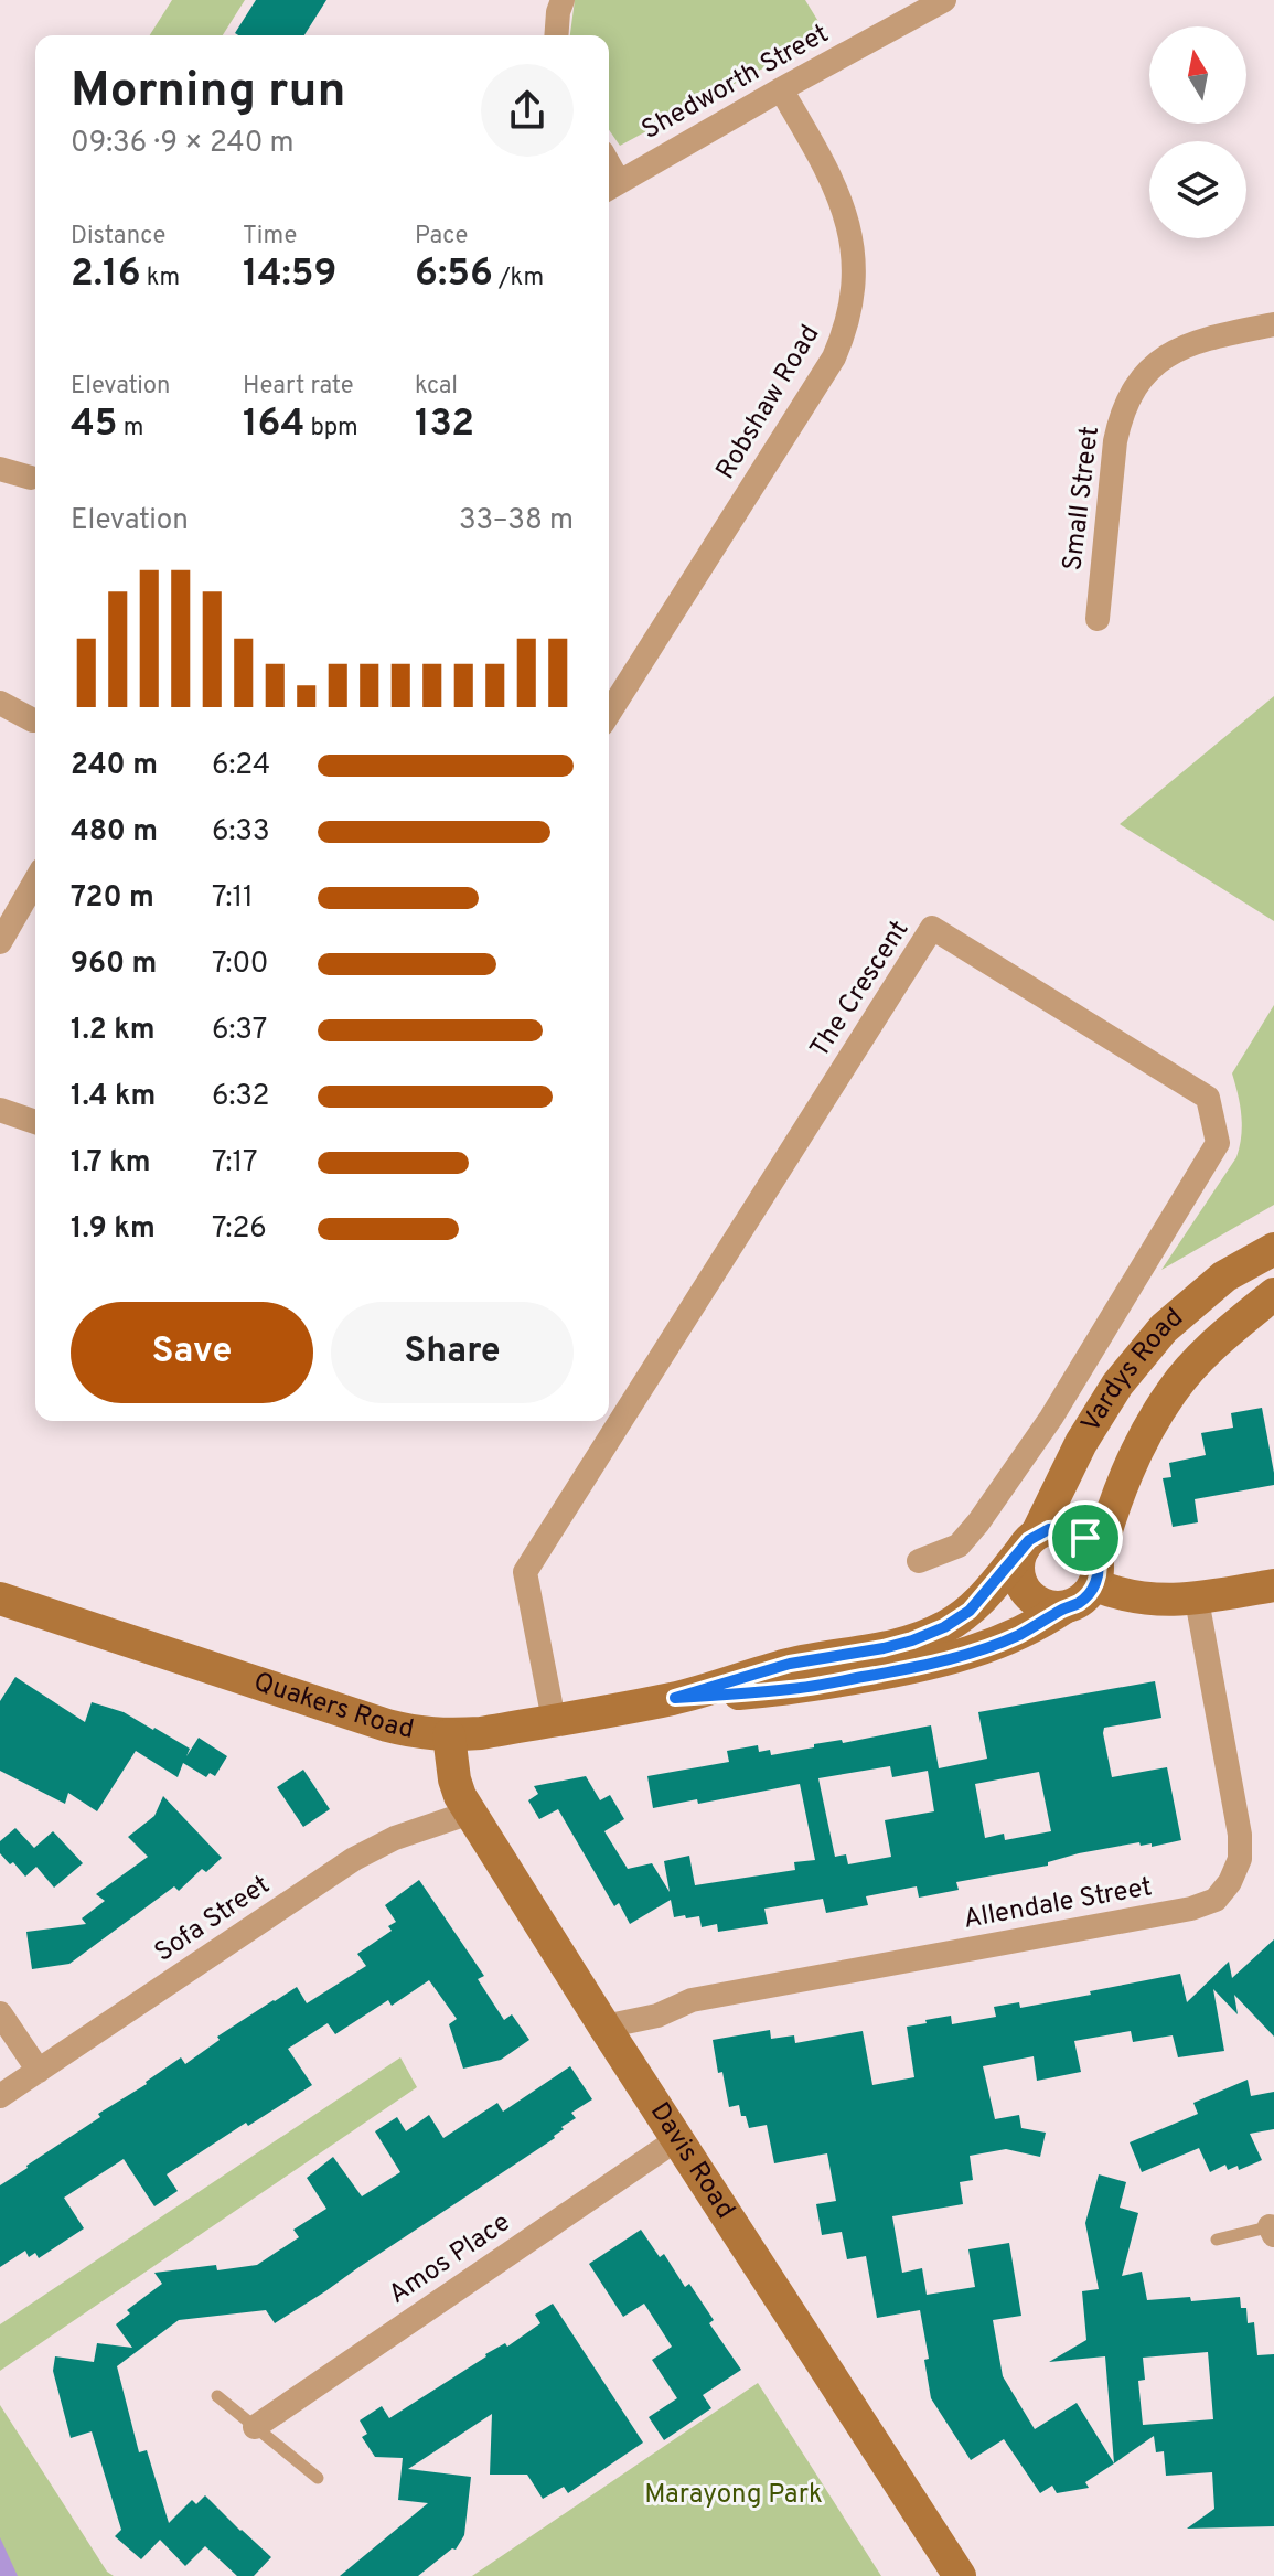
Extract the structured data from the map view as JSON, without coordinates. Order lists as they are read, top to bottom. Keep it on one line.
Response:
{"streets":{"main road":["Vardys Road","Quakers Road","Davis Road"],"street":["Shedworth Street","Robshaw Road","Small Street","The Crescent","Allendale Street","Sofa Street","Amos Place"]},"crossings":[["Shedworth Street","Robshaw Road"],["The Crescent","Quakers Road"],["Vardys Road","Quakers Road"],["Quakers Road","Davis Road"],["Allendale Street","Davis Road"],["Sofa Street","Davis Road"],["Davis Road","Amos Place"]],"parks":["Marayong Park"],"north":"top","page":{"heading":["Morning run","09:36 · 9 × 240 m"],"stats":[["Distance","2.16 km"],["Time","14:59"],["Pace","6:56 /km"],["Elevation","45 m"],["Heart rate","164 bpm"],["kcal","132"]],"chart":["Elevation","33–38 m"],"list":[{"name":"240 m","note":"6:24"},{"name":"480 m","note":"6:33"},{"name":"720 m","note":"7:11"},{"name":"960 m","note":"7:00"},{"name":"1.2 km","note":"6:37"},{"name":"1.4 km","note":"6:32"},{"name":"1.7 km","note":"7:17"},{"name":"1.9 km","note":"7:26"}],"buttons":["Save","Share"]}}
